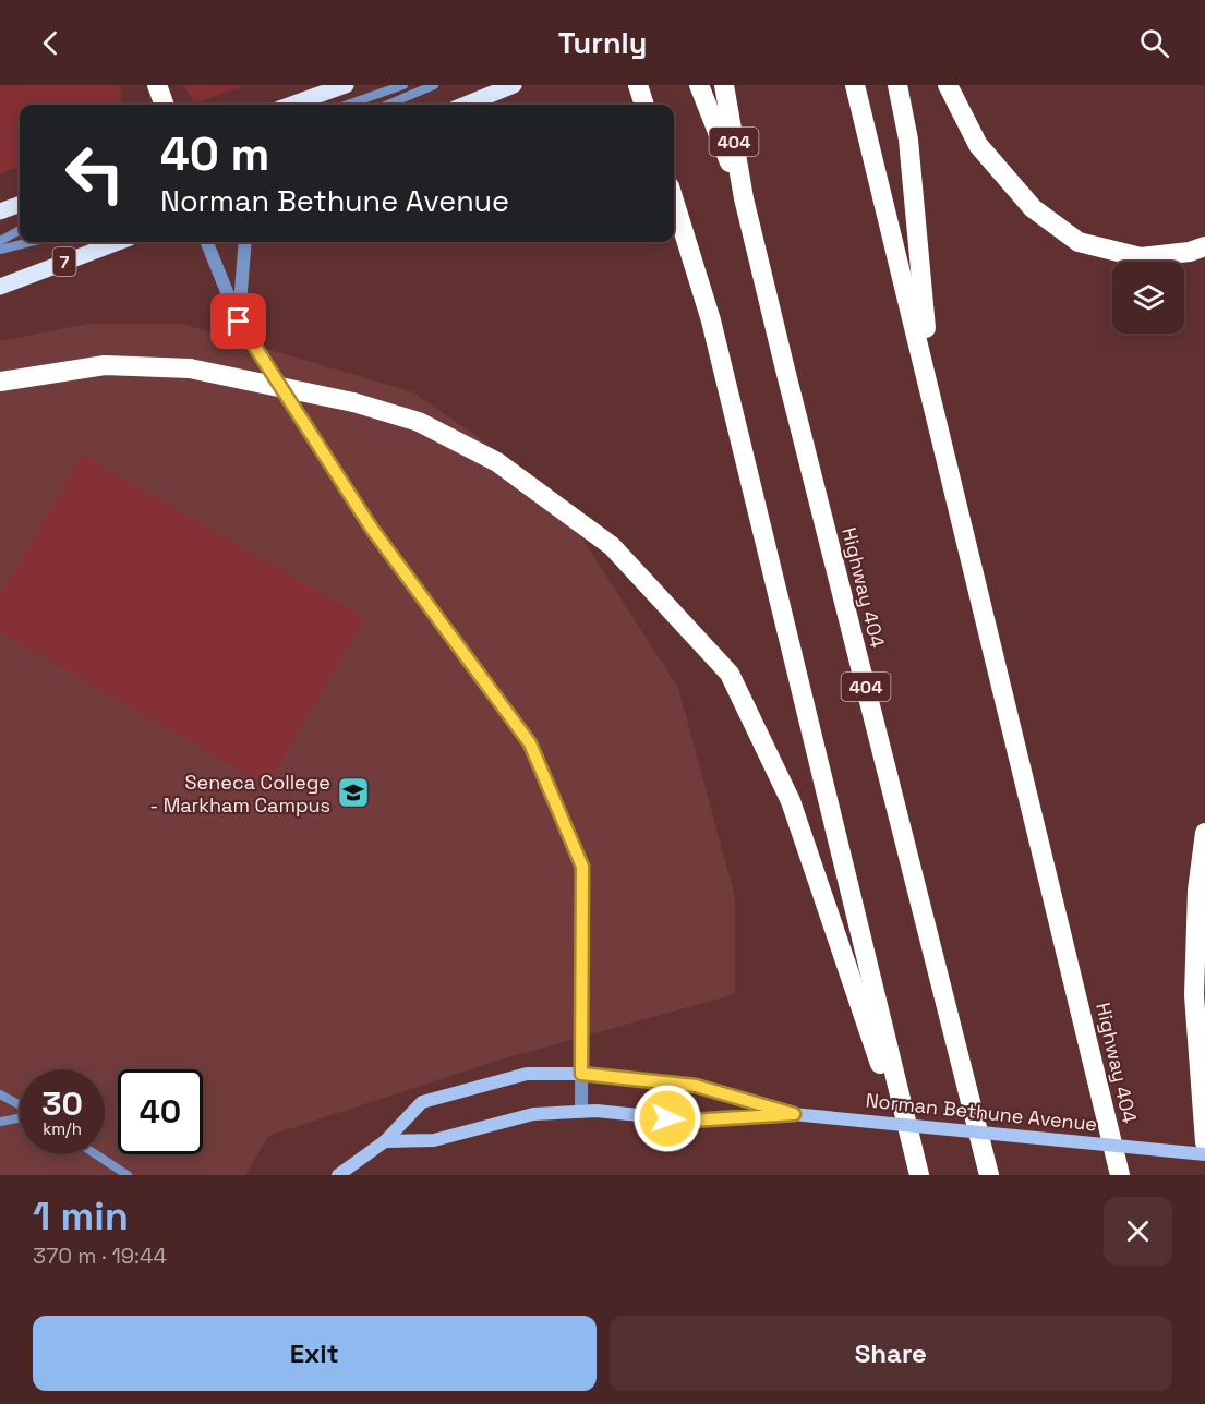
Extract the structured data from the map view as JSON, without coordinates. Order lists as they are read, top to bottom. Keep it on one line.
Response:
{"streets":{"highway":["404","Highway 404"],"main road":["7"],"street":["Norman Bethune Avenue"]},"places":{"school or university":["Seneca College - Markham Campus"]},"page":{"header":"Turnly","turn":["40 m","Norman Bethune Avenue"],"speed":"30 km/h","limit":"40","heading":["1 min","370 m · 19:44"],"buttons":["Exit","Share"]}}
